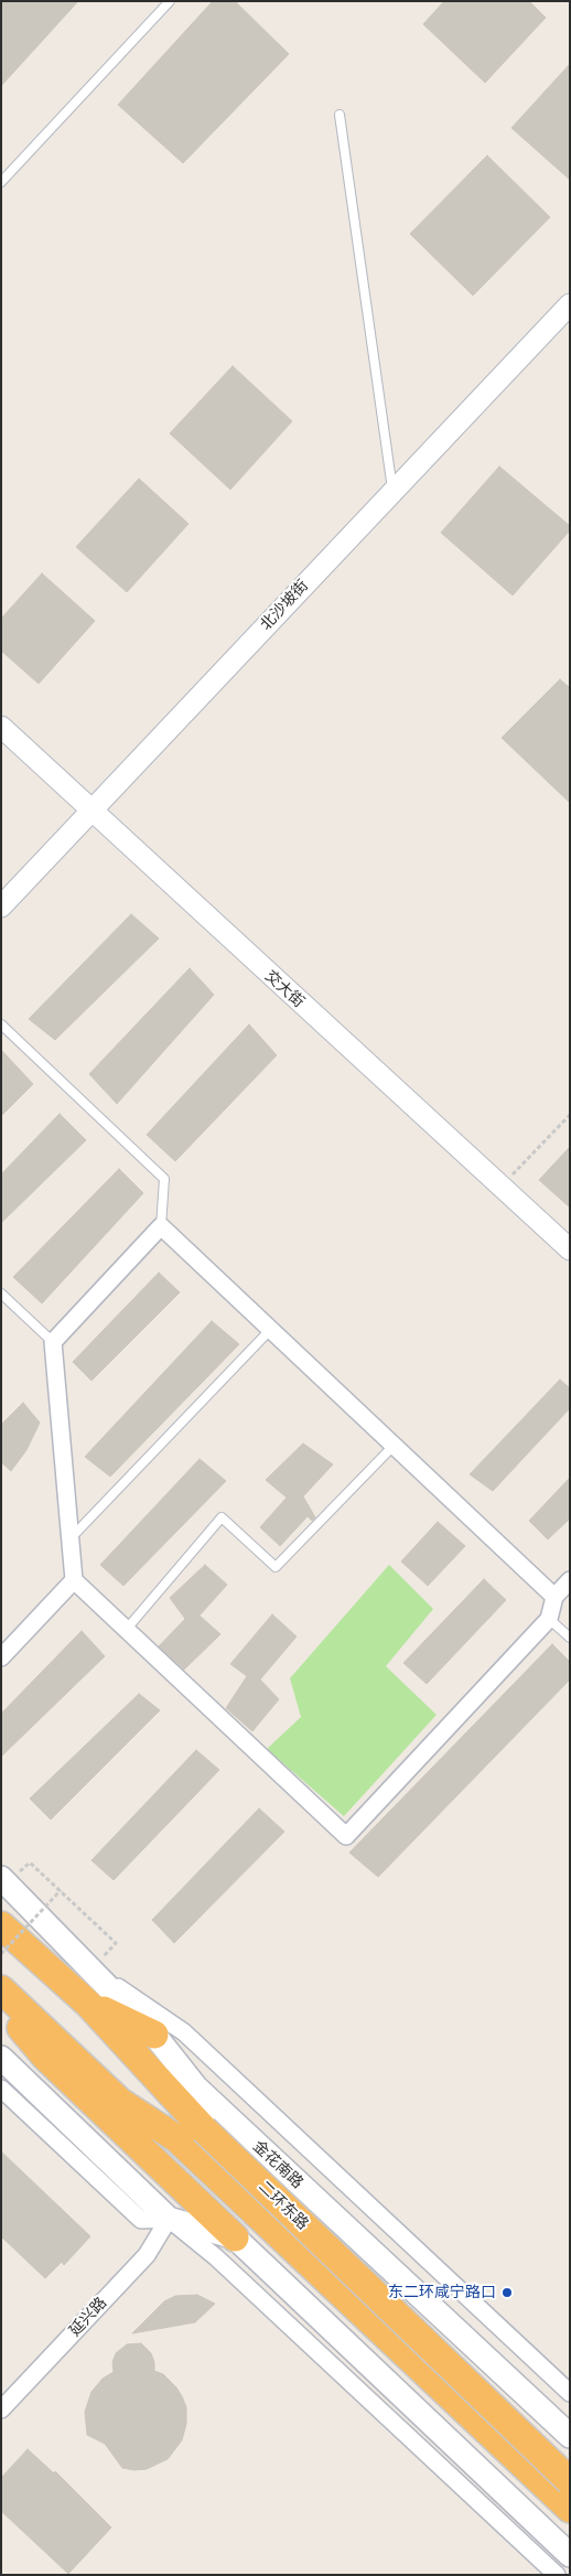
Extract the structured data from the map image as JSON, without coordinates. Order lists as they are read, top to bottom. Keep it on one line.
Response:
{"streets":{"highway":["二环东路"],"main road":["金花南路"],"street":["北沙坡街","交大街","延兴路"]},"crossings":[["北沙坡街","交大街"]],"places":["东二环咸宁路口"]}
